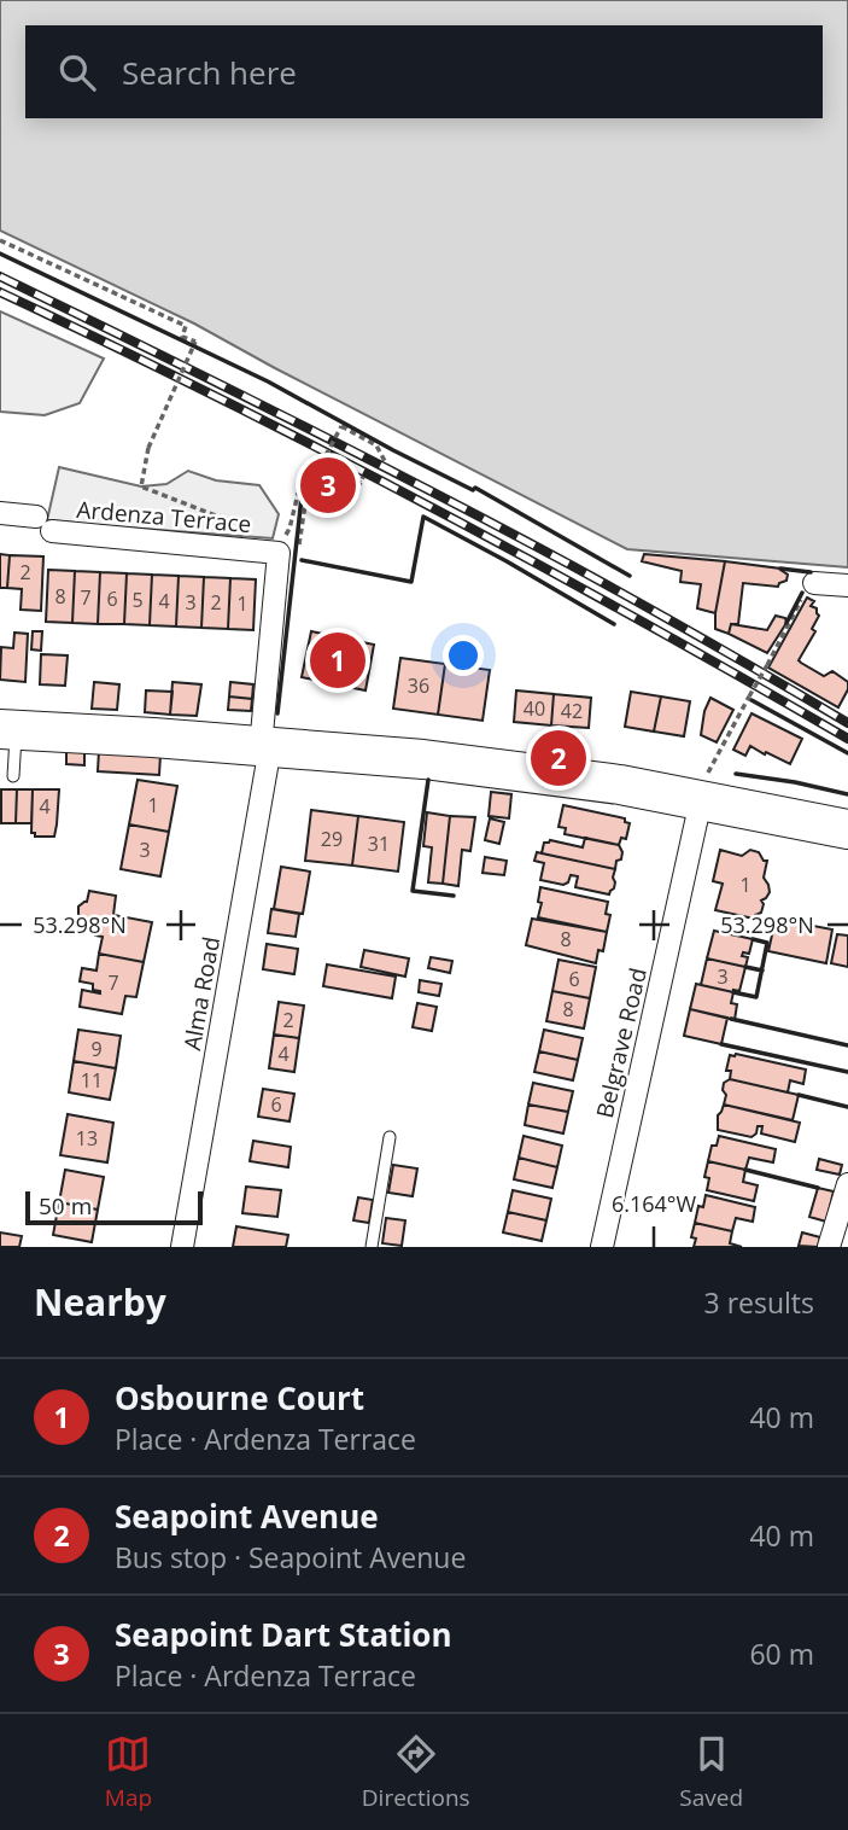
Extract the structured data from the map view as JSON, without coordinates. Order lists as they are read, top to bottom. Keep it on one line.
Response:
{"streets":{"street":["Ardenza Terrace","Alma Road","Belgrave Road"]},"crossings":[["Ardenza Terrace","Alma Road"]],"house_numbers":["2","8","7","6","5","4","3","2","1","36","40","42","1","4","29","31","3","1","8","3","6","7","8","2","9","4","11","6","13"],"scale_bar":"50 m","page":{"search":"Search here","pins":["3","1","2"],"scale":"50 m","heading":["Nearby","3 results"],"list":[{"mark":"1","name":"Osbourne Court","note":"Place · Ardenza Terrace","value":"40 m"},{"mark":"2","name":"Seapoint Avenue","note":"Bus stop · Seapoint Avenue","value":"40 m"},{"mark":"3","name":"Seapoint Dart Station","note":"Place · Ardenza Terrace","value":"60 m"}],"nav":["Map","Directions","Saved"]},"coordinates":["53.298°N","6.164°W"]}
